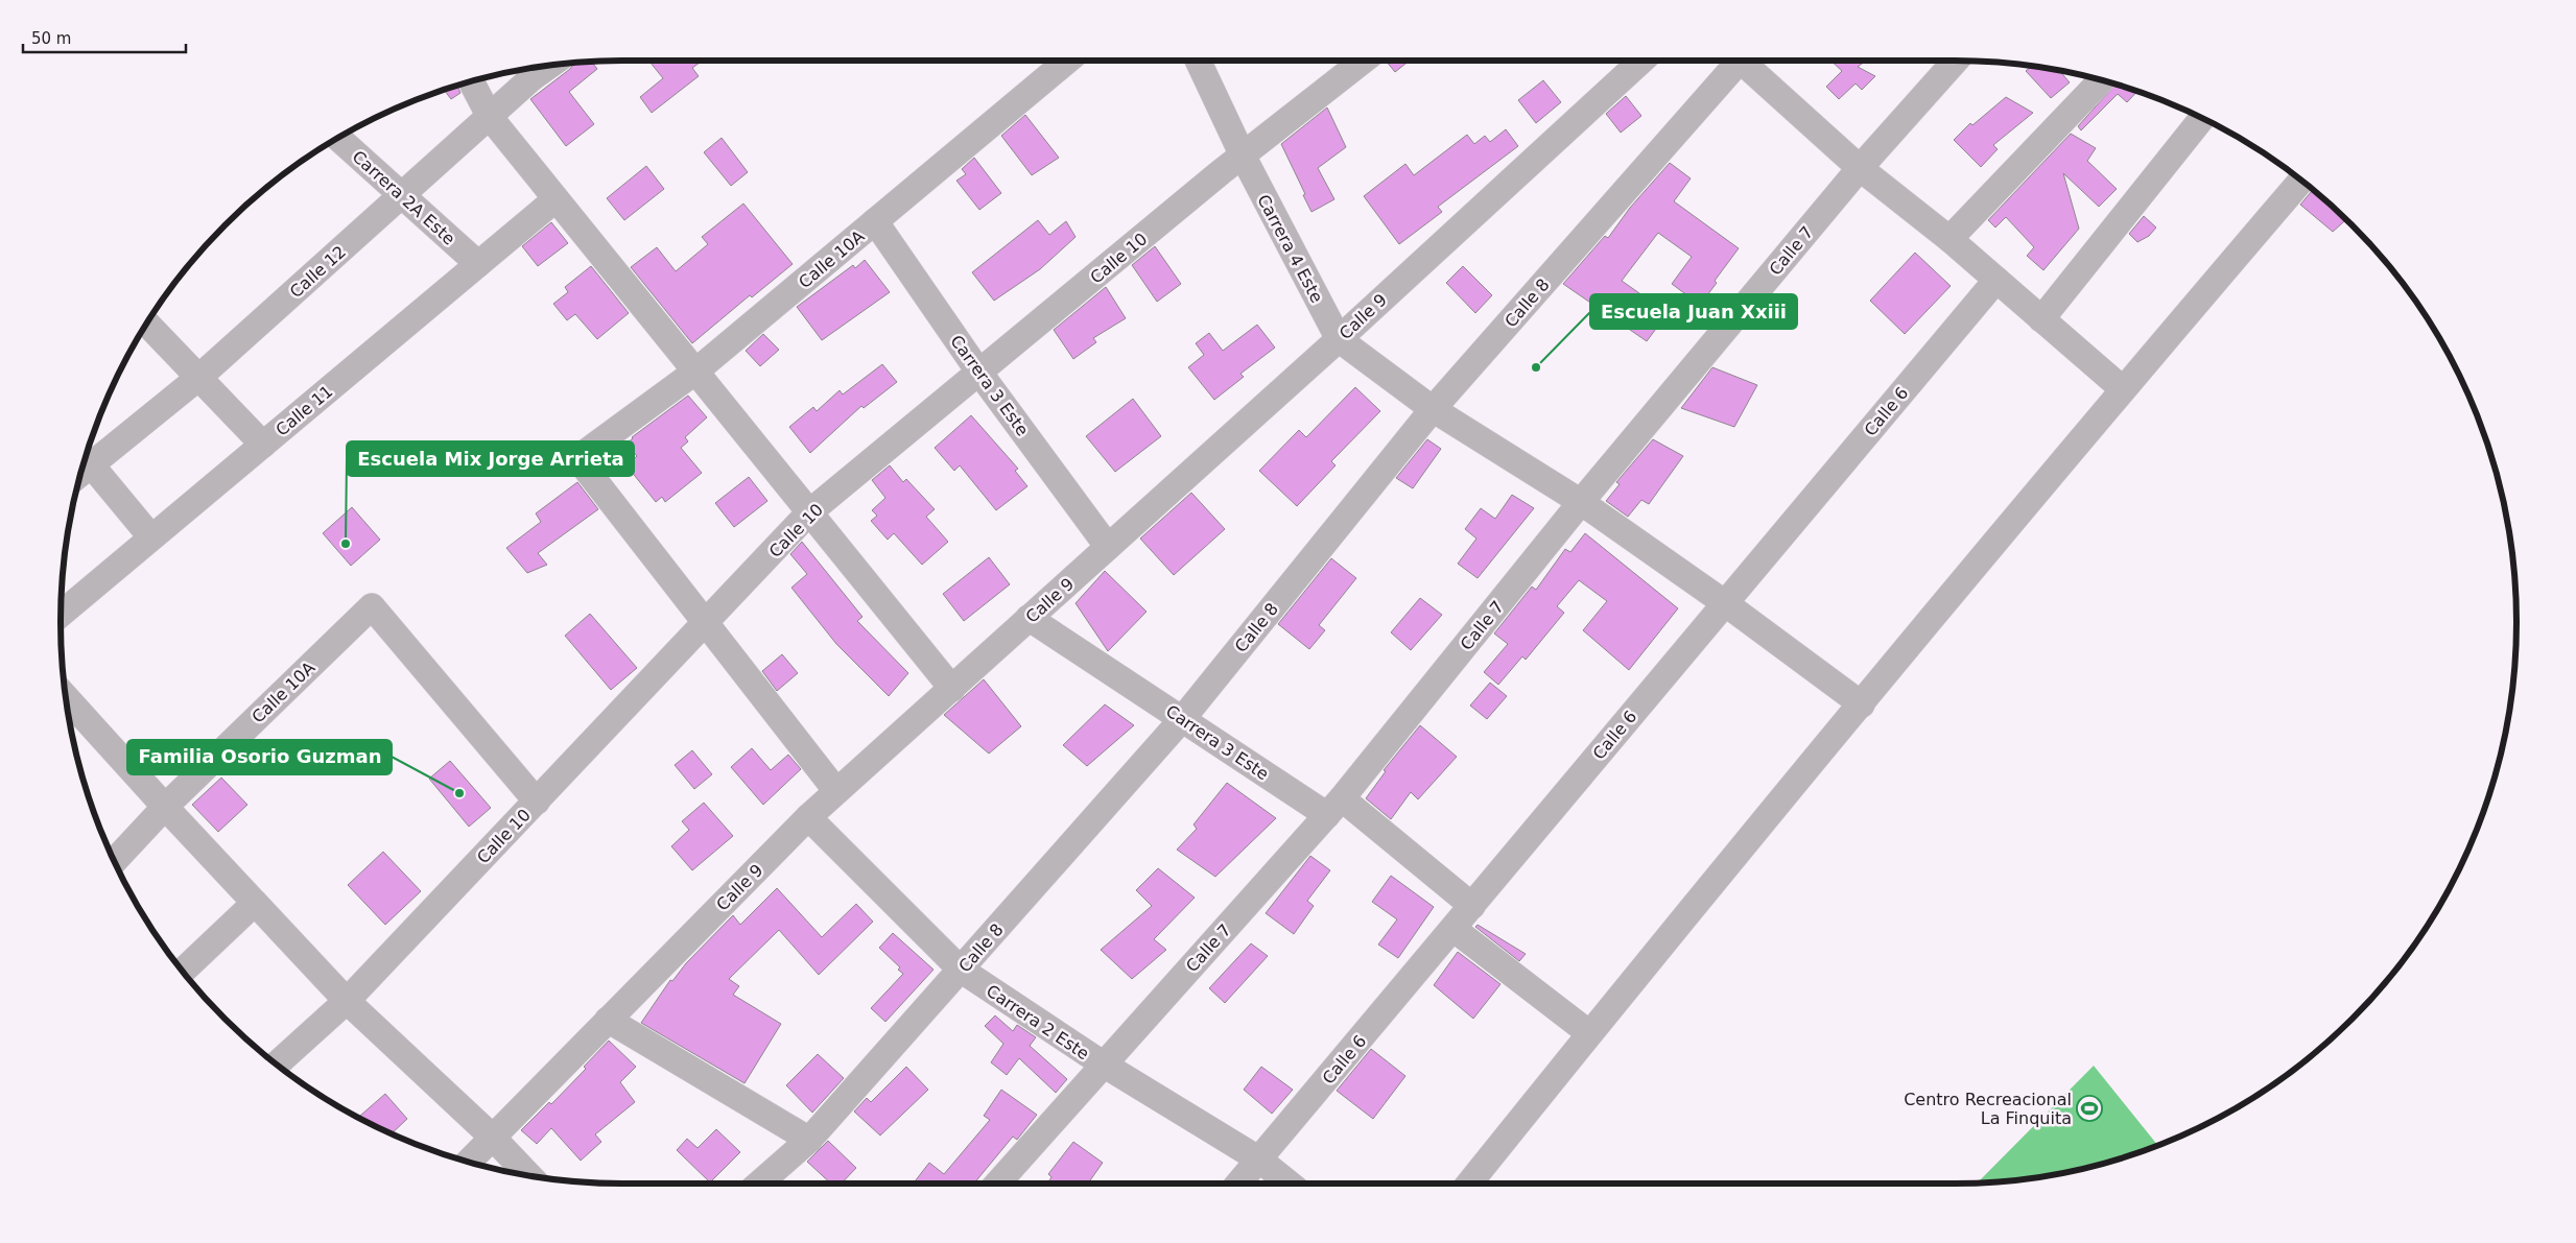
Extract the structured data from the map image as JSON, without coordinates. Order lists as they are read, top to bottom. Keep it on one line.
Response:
{"streets":{"street":["Carrera 2A Este","Carrera 4 Este","Calle 7","Calle 10","Calle 10A","Calle 12","Calle 8","Calle 9","Carrera 3 Este","Calle 11","Calle 6","Carrera 2 Este"]},"crossings":[["Carrera 2A Este","Calle 12"],["Carrera 2A Este","Calle 11"],["Carrera 4 Este","Calle 7"],["Carrera 4 Este","Calle 10"],["Carrera 4 Este","Calle 8"],["Carrera 4 Este","Calle 9"],["Carrera 4 Este","Calle 6"],["Calle 7","Carrera 3 Este"],["Calle 7","Carrera 2 Este"],["Calle 10","Calle 10A"],["Calle 10","Carrera 3 Este"],["Calle 10A","Carrera 3 Este"],["Calle 8","Carrera 3 Este"],["Calle 8","Carrera 2 Este"],["Calle 9","Carrera 3 Este"],["Calle 9","Carrera 2 Este"],["Carrera 3 Este","Calle 6"],["Calle 6","Carrera 2 Este"]],"places":{"other":["Escuela Juan Xxiii","Escuela Mix Jorge Arrieta","Familia Osorio Guzman"],"sports":["Centro Recreacional La Finquita"]},"scale_bar":"50 m"}
